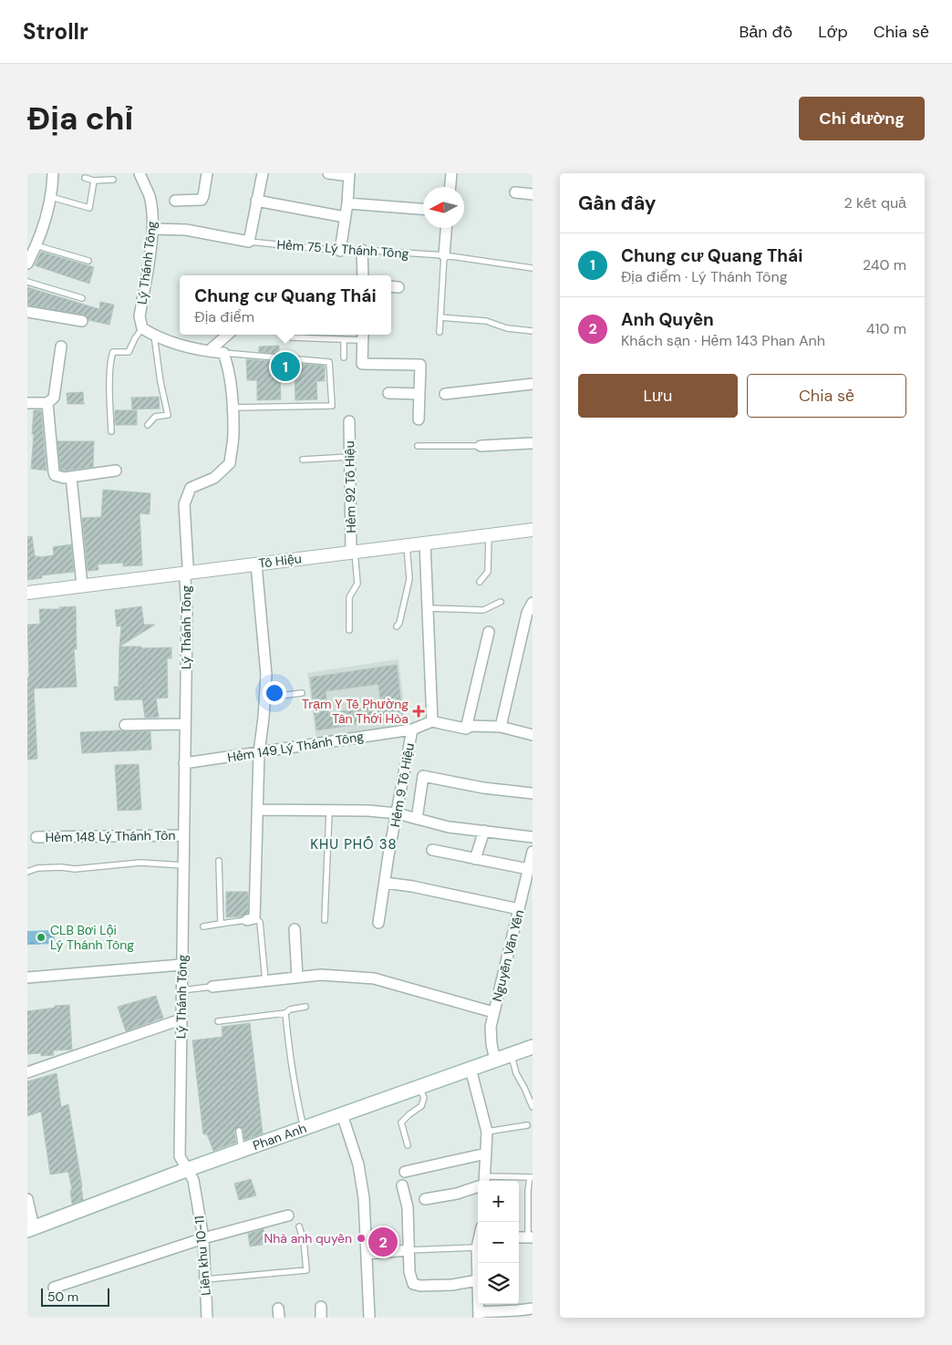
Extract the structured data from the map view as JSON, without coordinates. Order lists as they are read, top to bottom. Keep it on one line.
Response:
{"streets":{"main road":["Phan Anh"],"street":["Hẻm 75 Lý Thánh Tông","Lý Thánh Tông","Hẻm 92 Tô Hiệu","Tô Hiệu","Hẻm 149 Lý Thánh Tông","Hẻm 9 Tô Hiệu","Hẻm 148 Lý Thánh Tôn","Nguyễn Văn Yến","Liên khu 10-11"]},"crossings":[["Hẻm 75 Lý Thánh Tông","Lý Thánh Tông"],["Lý Thánh Tông","Tô Hiệu"],["Lý Thánh Tông","Hẻm 149 Lý Thánh Tông"],["Lý Thánh Tông","Hẻm 148 Lý Thánh Tôn"],["Lý Thánh Tông","Phan Anh"],["Lý Thánh Tông","Liên khu 10-11"],["Hẻm 92 Tô Hiệu","Tô Hiệu"],["Hẻm 149 Lý Thánh Tông","Hẻm 9 Tô Hiệu"],["Nguyễn Văn Yến","Phan Anh"],["Phan Anh","Liên khu 10-11"]],"districts":["KHU PHỐ 38"],"places":{"health":["Trạm Y Tế Phường Tân Thới Hòa"],"other":["CLB Bơi Lội Lý Thánh Tông","Nhà anh quyền"]},"scale_bar":"50 m","north":"left","page":{"header":"Strollr","nav":["Bản đồ","Lớp","Chia sẻ"],"buttons":["Chỉ đường",["Lưu","Chia sẻ"]],"title":"Địa chỉ","heading":["Gần đây","2 kết quả"],"list":[{"mark":"1","name":"Chung cư Quang Thái","note":"Địa điểm · Lý Thánh Tông","value":"240 m"},{"mark":"2","name":"Anh Quyền","note":"Khách sạn · Hẻm 143 Phan Anh","value":"410 m"}],"popup":["Chung cư Quang Thái","Địa điểm"],"pins":["1","2"],"map_buttons":["+","−"],"scale":"50 m"}}
